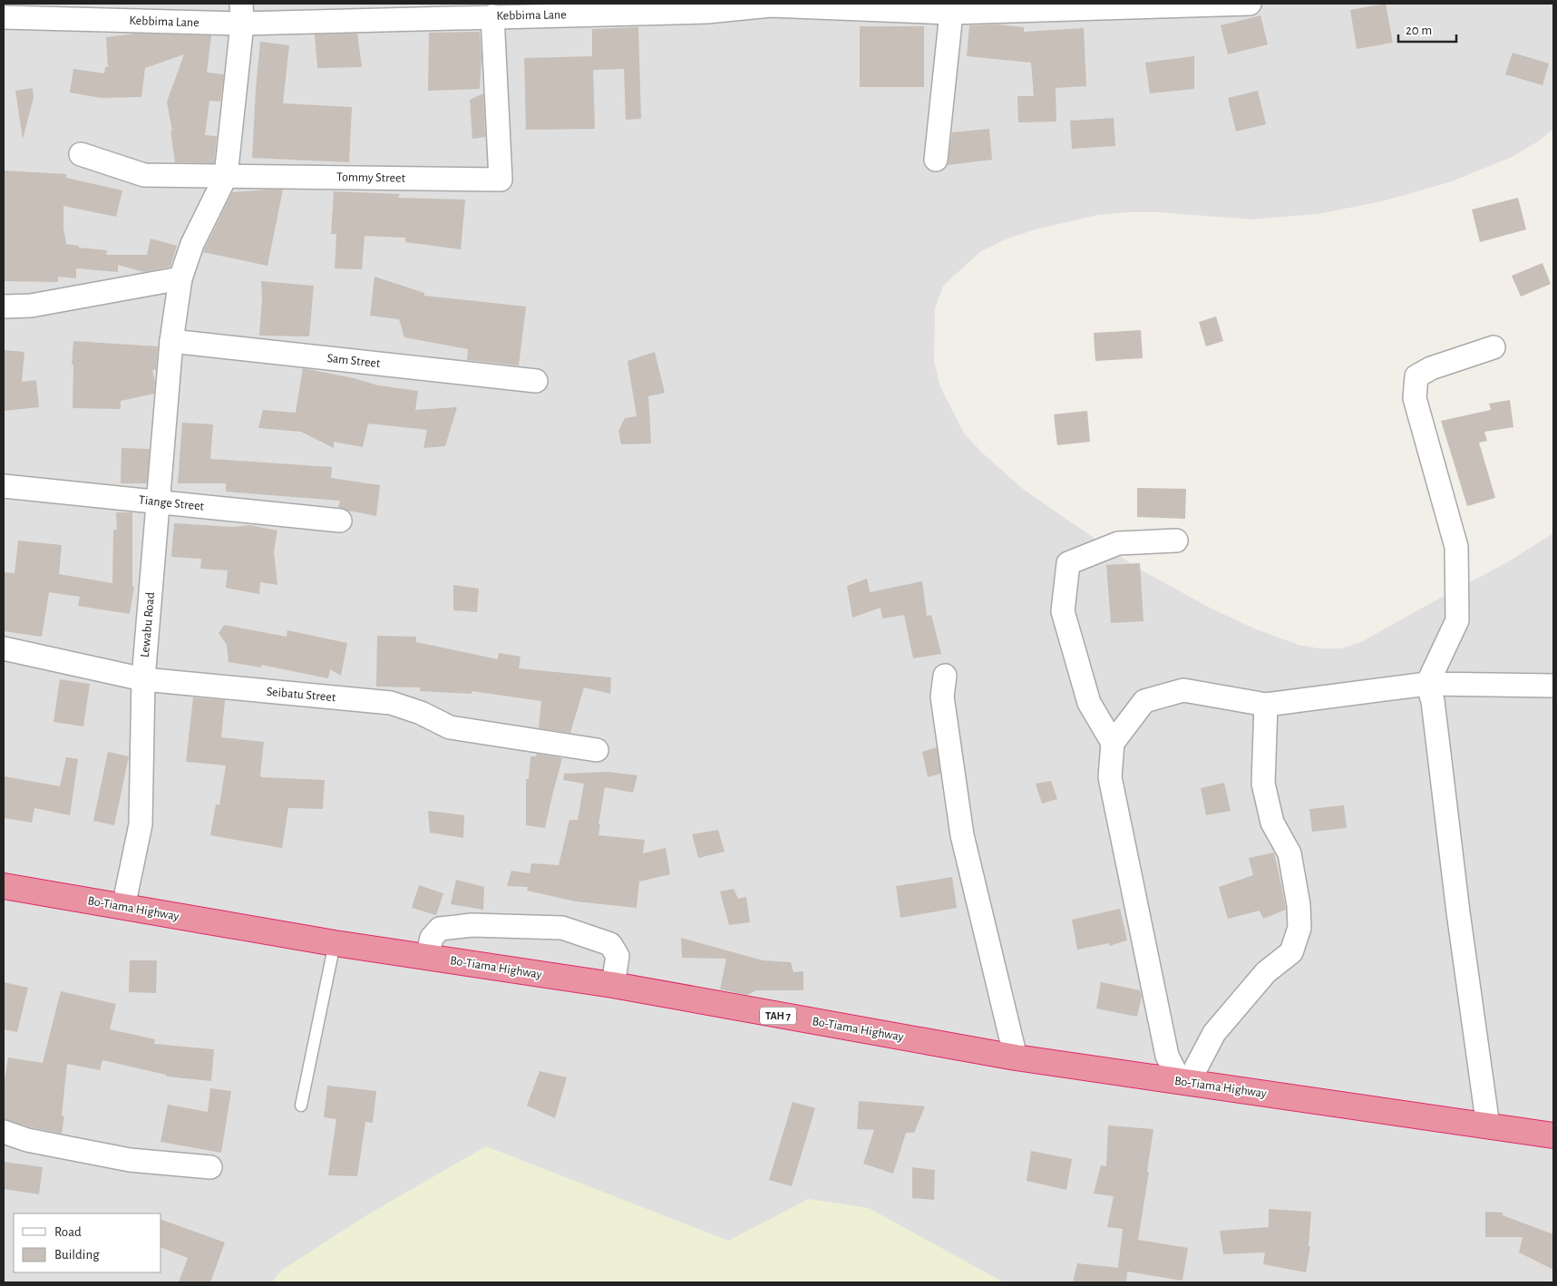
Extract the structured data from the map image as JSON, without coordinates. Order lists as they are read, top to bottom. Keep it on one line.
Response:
{"streets":{"highway":["Bo-Tiama Highway","TAH 7"],"street":["Kebbima Lane","Tommy Street","Sam Street","Tiange Street","Lewabu Road","Seibatu Street"]},"crossings":[["Kebbima Lane","Tommy Street"],["Tommy Street","Lewabu Road"],["Sam Street","Lewabu Road"],["Tiange Street","Lewabu Road"],["Lewabu Road","Seibatu Street"],["Lewabu Road","Bo-Tiama Highway"]],"legend":["Road","Building"],"scale_bar":"20 m"}
